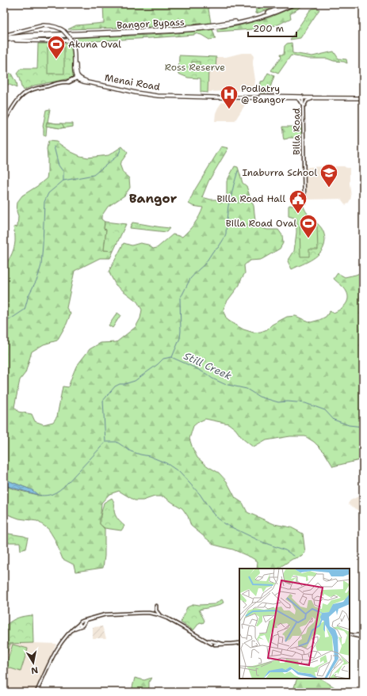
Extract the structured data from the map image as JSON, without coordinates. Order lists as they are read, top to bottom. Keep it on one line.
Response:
{"streets":{"main road":["Bangor Bypass","Menai Road"],"street":["Billa Road"]},"crossings":[["Menai Road","Billa Road"]],"districts":["Bangor"],"water":["Still Creek"],"parks":["Ross Reserve"],"places":{"sports":["Akuna Oval","Billa Road Oval"],"hospital":["Podiatry @ Bangor"],"school or university":["Inaburra School"],"public building":["Billa Road Hall"]},"scale_bar":"200 m","north":"bottom"}
